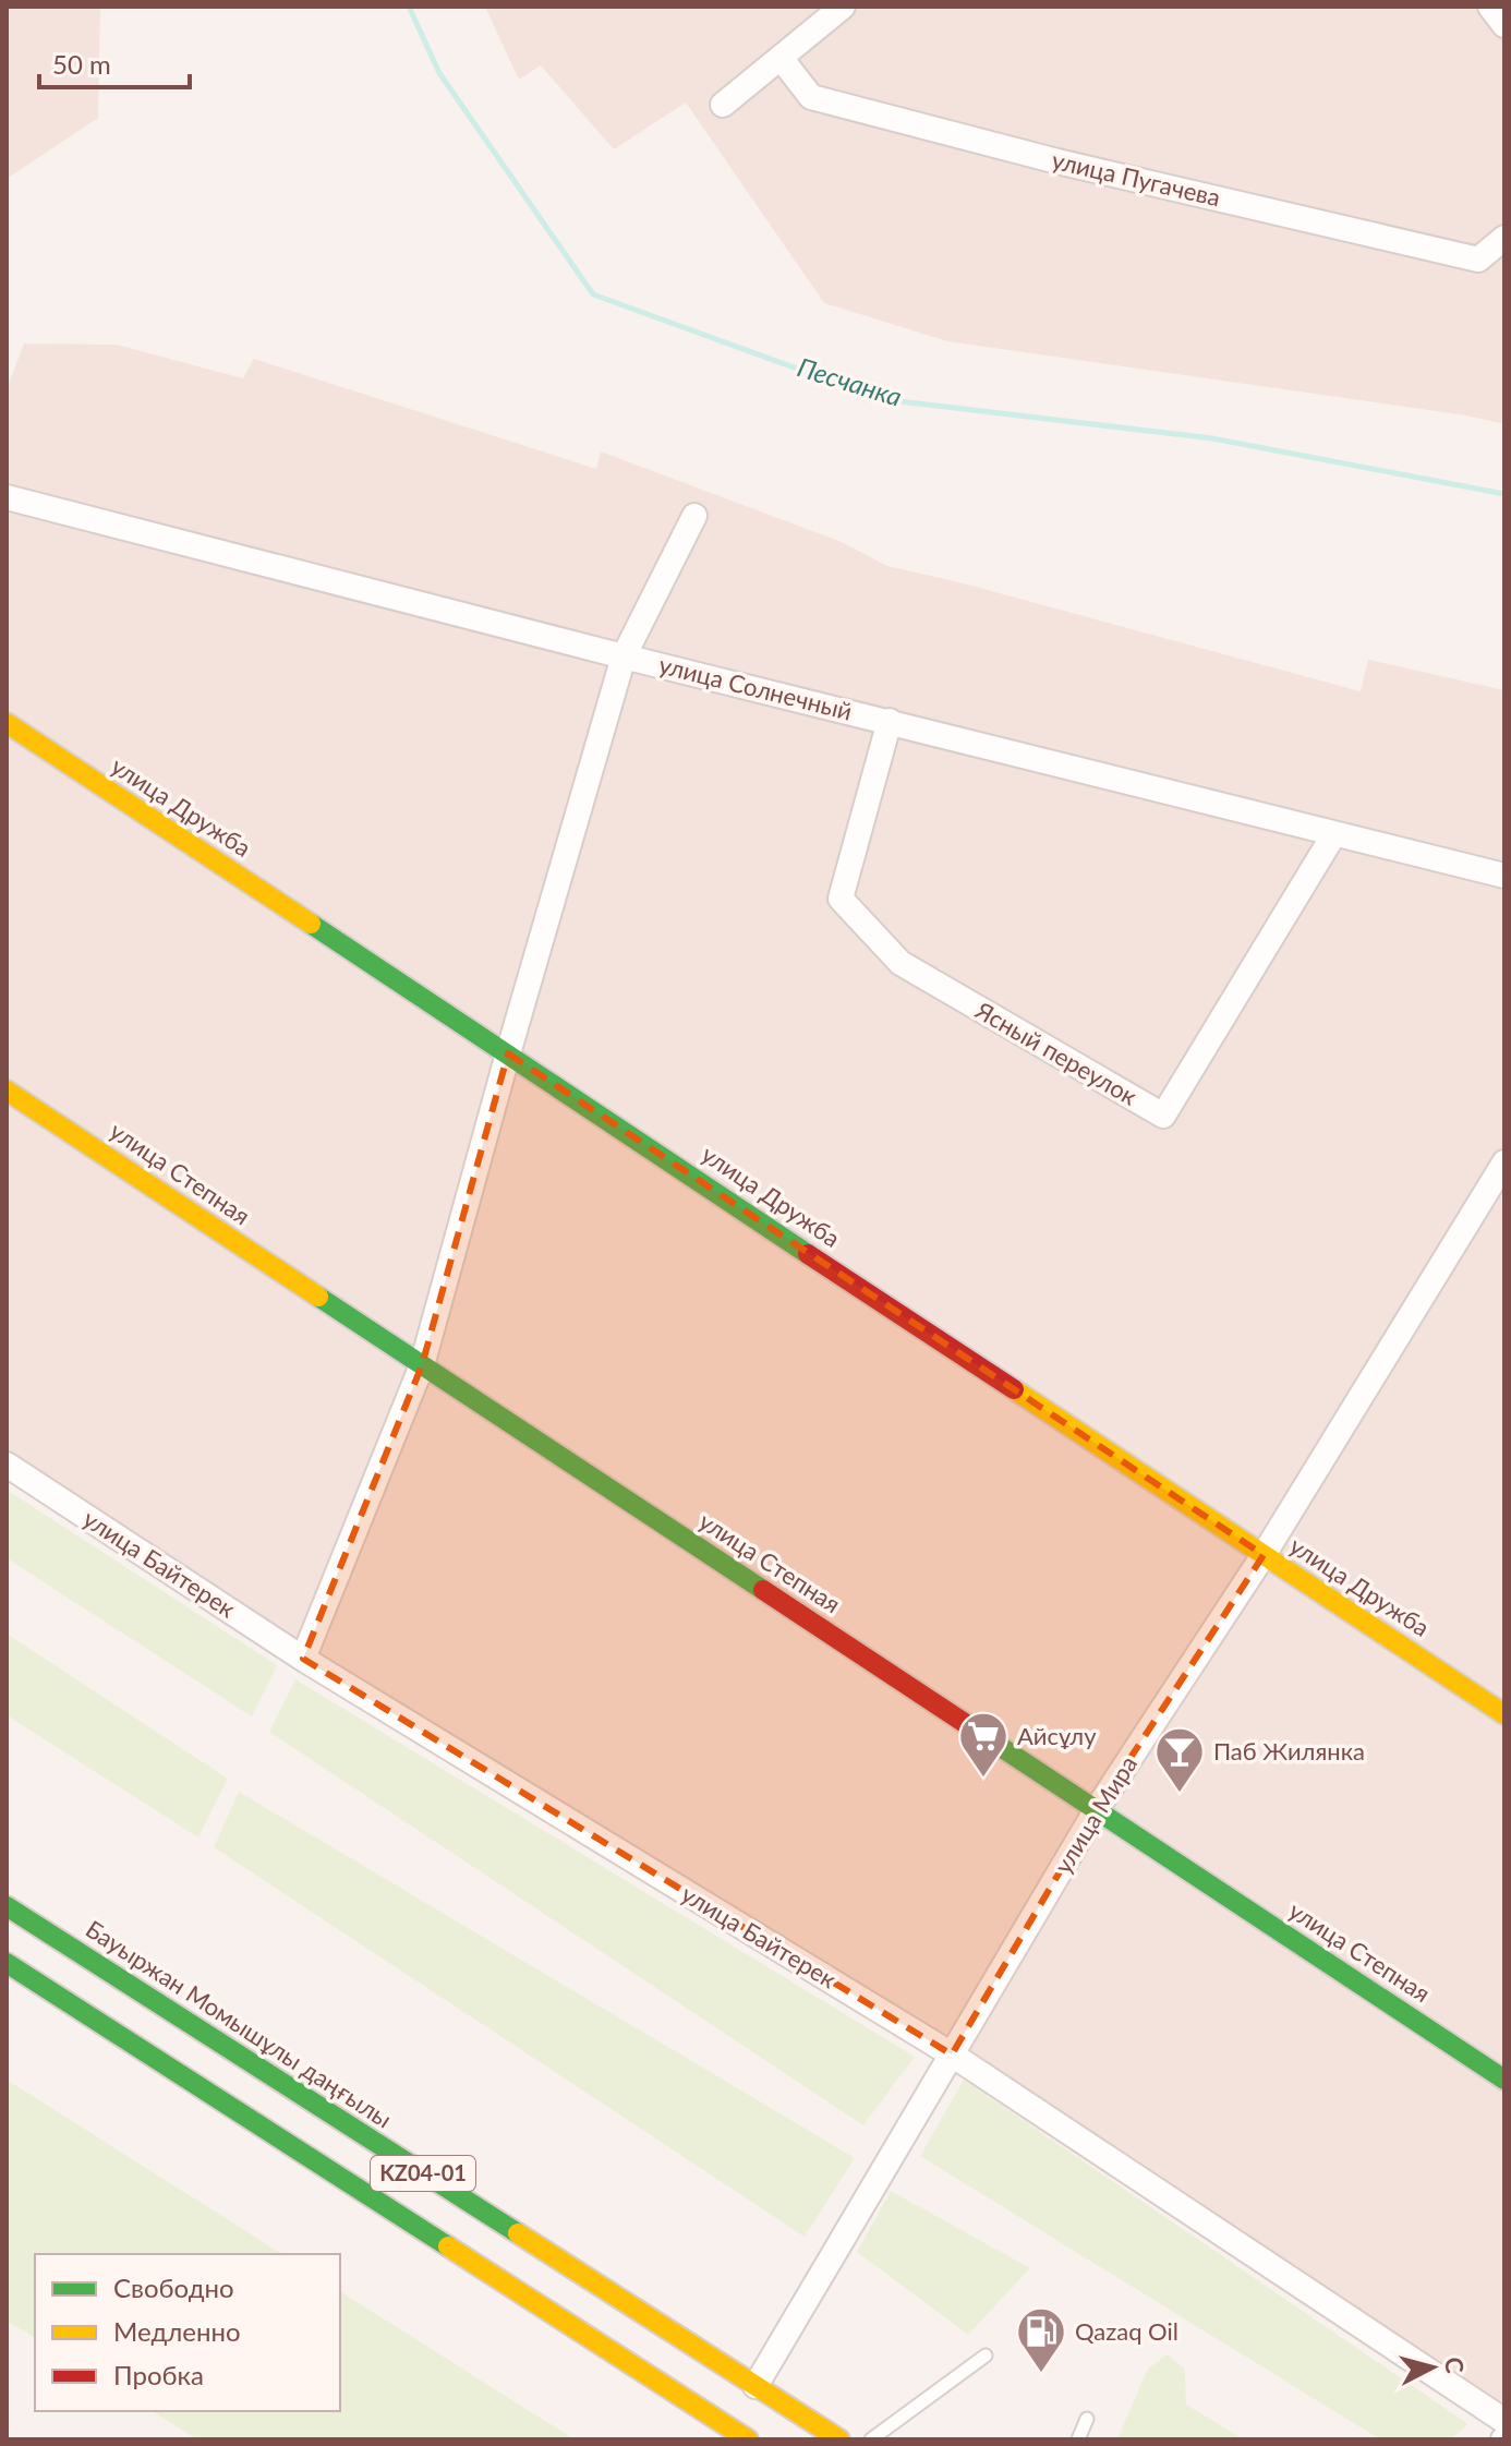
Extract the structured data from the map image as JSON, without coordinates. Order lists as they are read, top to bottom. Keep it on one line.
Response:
{"streets":{"street":["улица Пугачева","улица Солнечный","улица Дружба","Ясный переулок","улица Степная","улица Байтерек","улица Мира","Бауыржан Момышұлы даңғылы","KZ04-01"]},"crossings":[["улица Солнечный","Ясный переулок"],["улица Дружба","улица Мира"],["улица Степная","улица Мира"],["улица Байтерек","улица Мира"],["улица Мира","Бауыржан Момышұлы даңғылы"]],"water":["Песчанка"],"places":{"supermarket":["Айсұлу"],"bar":["Паб Жилянка"],"fuel station":["Qazaq Oil"]},"legend":["Свободно","Медленно","Пробка"],"scale_bar":"50 m","north":"right"}
